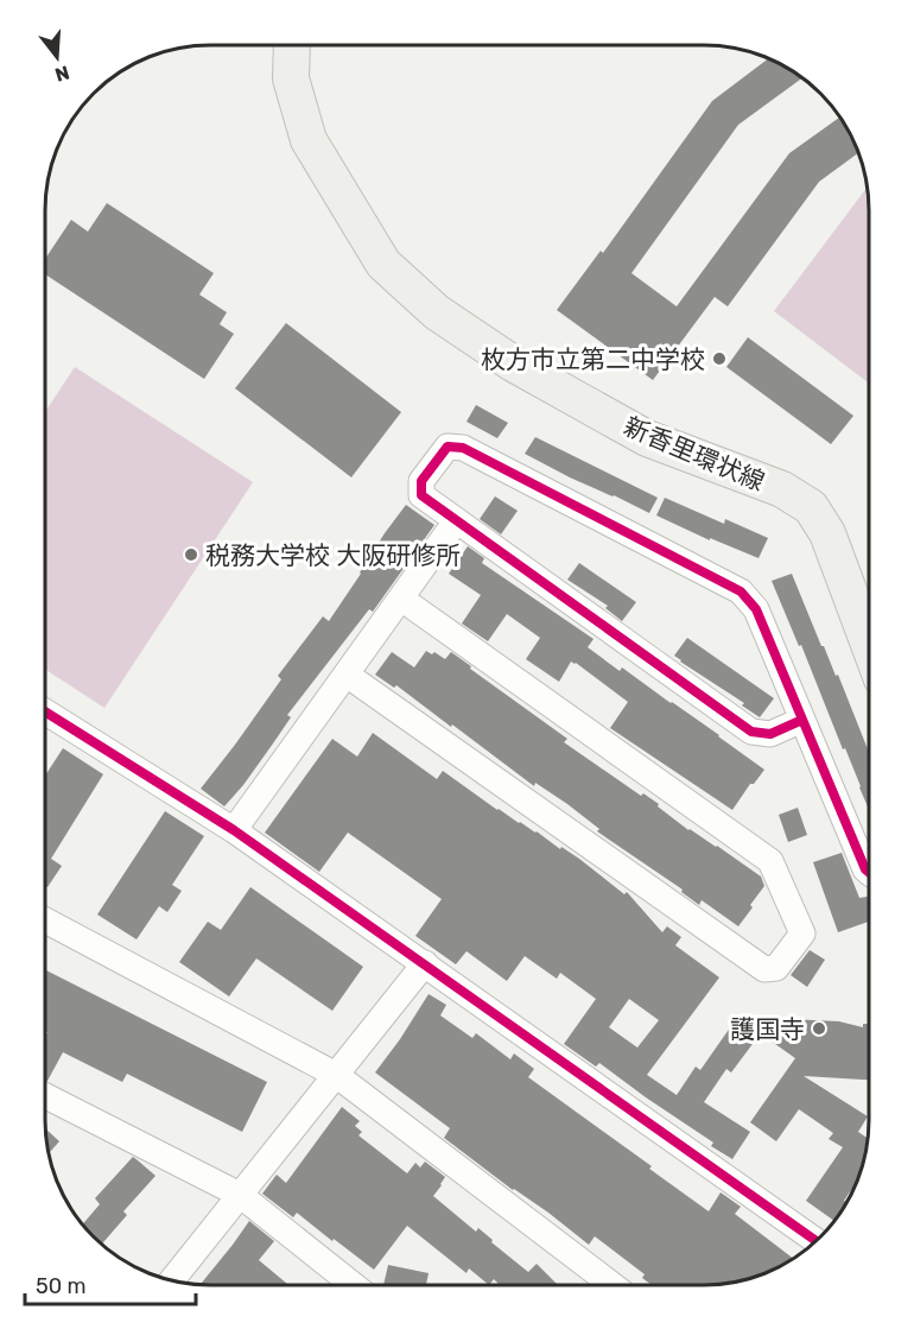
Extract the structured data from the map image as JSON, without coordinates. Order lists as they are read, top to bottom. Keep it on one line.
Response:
{"streets":{"street":["新香里環状線"]},"places":["枚方市立第二中学校","税務大学校 大阪研修所","護国寺"],"scale_bar":"50 m","north":"bottom"}
